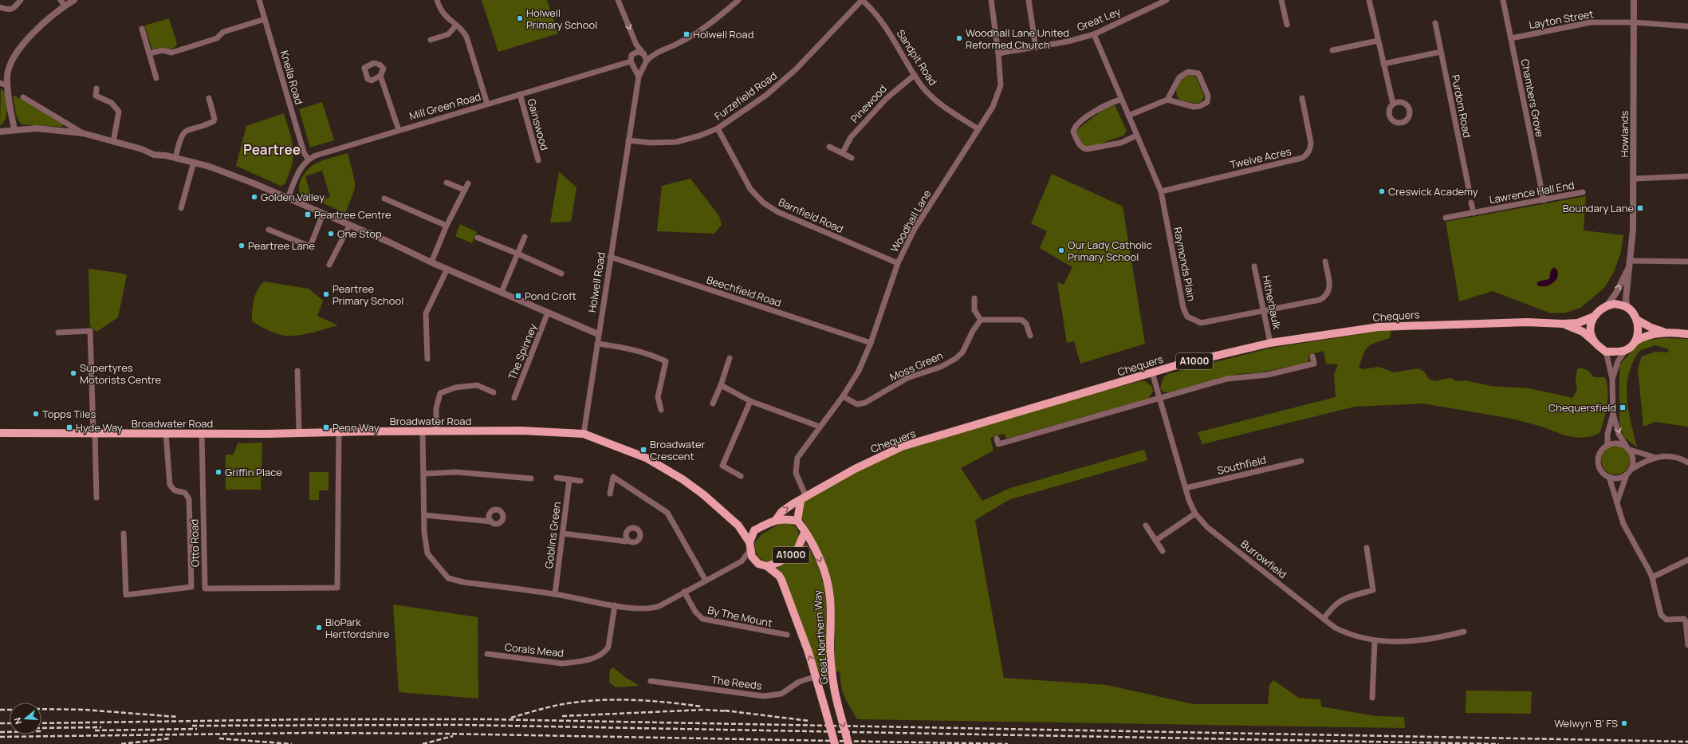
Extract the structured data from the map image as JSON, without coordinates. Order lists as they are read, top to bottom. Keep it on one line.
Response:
{"streets":{"main road":["Chequers","A1000","Broadwater Road","Great Northern Way"],"street":["Great Ley","Layton Street","Sandpit Road","Knella Road","Furzefield Road","Chambers Grove","Pinewood","Mill Green Road","Purdom Road","Gainswood","Howlands","Twelve Acres","Lawrence Hall End","Barnfield Road","Woodhall Lane","Raymonds Plain","Holwell Road","Beechfield Road","Hitherbaulk","The Spinney","Moss Green","Southfield","Goblins Green","Otto Road","Burrowfield","By The Mount","Corals Mead","The Reeds"]},"crossings":[["Great Ley","Woodhall Lane"],["Great Ley","Raymonds Plain"],["Layton Street","Chambers Grove"],["Layton Street","Howlands"],["Sandpit Road","Furzefield Road"],["Sandpit Road","Pinewood"],["Sandpit Road","Woodhall Lane"],["Knella Road","Mill Green Road"],["Furzefield Road","Barnfield Road"],["Furzefield Road","Holwell Road"],["Chambers Grove","Lawrence Hall End"],["Mill Green Road","Gainswood"],["Mill Green Road","Holwell Road"],["Howlands","Chequers"],["Twelve Acres","Raymonds Plain"],["Barnfield Road","Woodhall Lane"],["Woodhall Lane","Beechfield Road"],["Woodhall Lane","Chequers"],["Woodhall Lane","Moss Green"],["Raymonds Plain","Hitherbaulk"],["Holwell Road","Beechfield Road"],["Holwell Road","Broadwater Road"],["Hitherbaulk","Chequers"],["Chequers","A1000"],["Chequers","Broadwater Road"],["Chequers","Burrowfield"],["Chequers","Great Northern Way"],["A1000","Broadwater Road"],["A1000","Great Northern Way"],["Broadwater Road","Otto Road"],["Broadwater Road","Great Northern Way"],["Southfield","Burrowfield"]],"districts":["Peartree"],"places":{"other":["Holwell Primary School","Woodhall Lane United Reformed Church","Creswick Academy","Golden Valley","One Stop","Peartree Lane","Our Lady Catholic Primary School","Peartree Primary School","Supertyres Motorists Centre","Topps Tiles","Griffin Place","BioPark Hertfordshire","Welwyn 'B' FS"],"transit":["Holwell Road","Boundary Lane","Peartree Centre","Pond Croft","Chequersfield","Hyde Way","Penn Way","Broadwater Crescent"]},"north":"left"}
